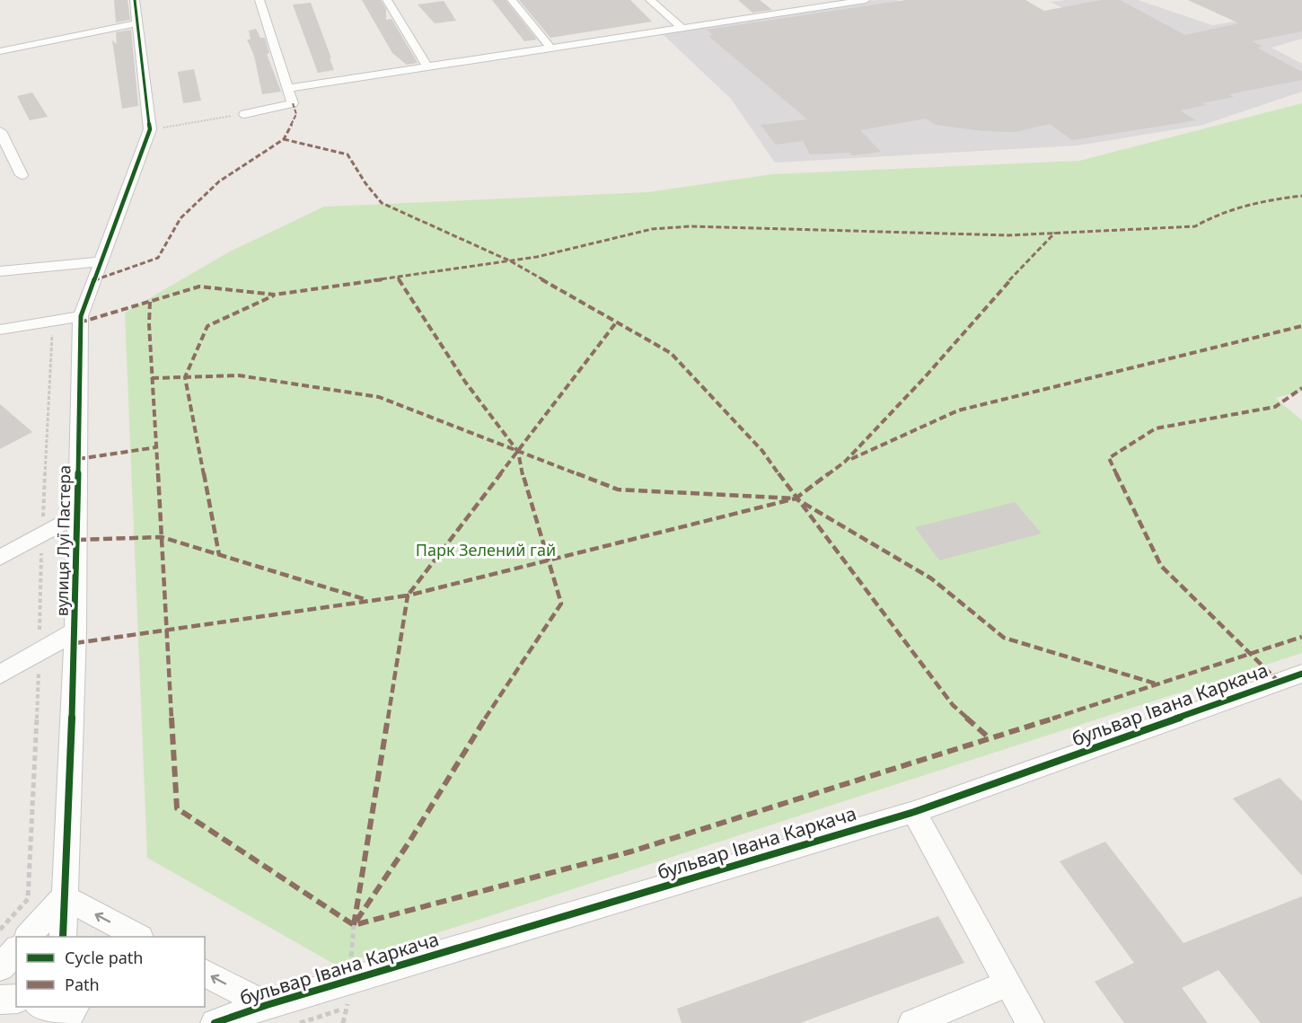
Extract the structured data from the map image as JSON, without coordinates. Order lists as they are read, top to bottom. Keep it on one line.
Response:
{"streets":{"street":["вулиця Луї Пастера","бульвар Івана Каркача"]},"parks":["Парк Зелений гай"],"legend":["Cycle path","Path"]}
